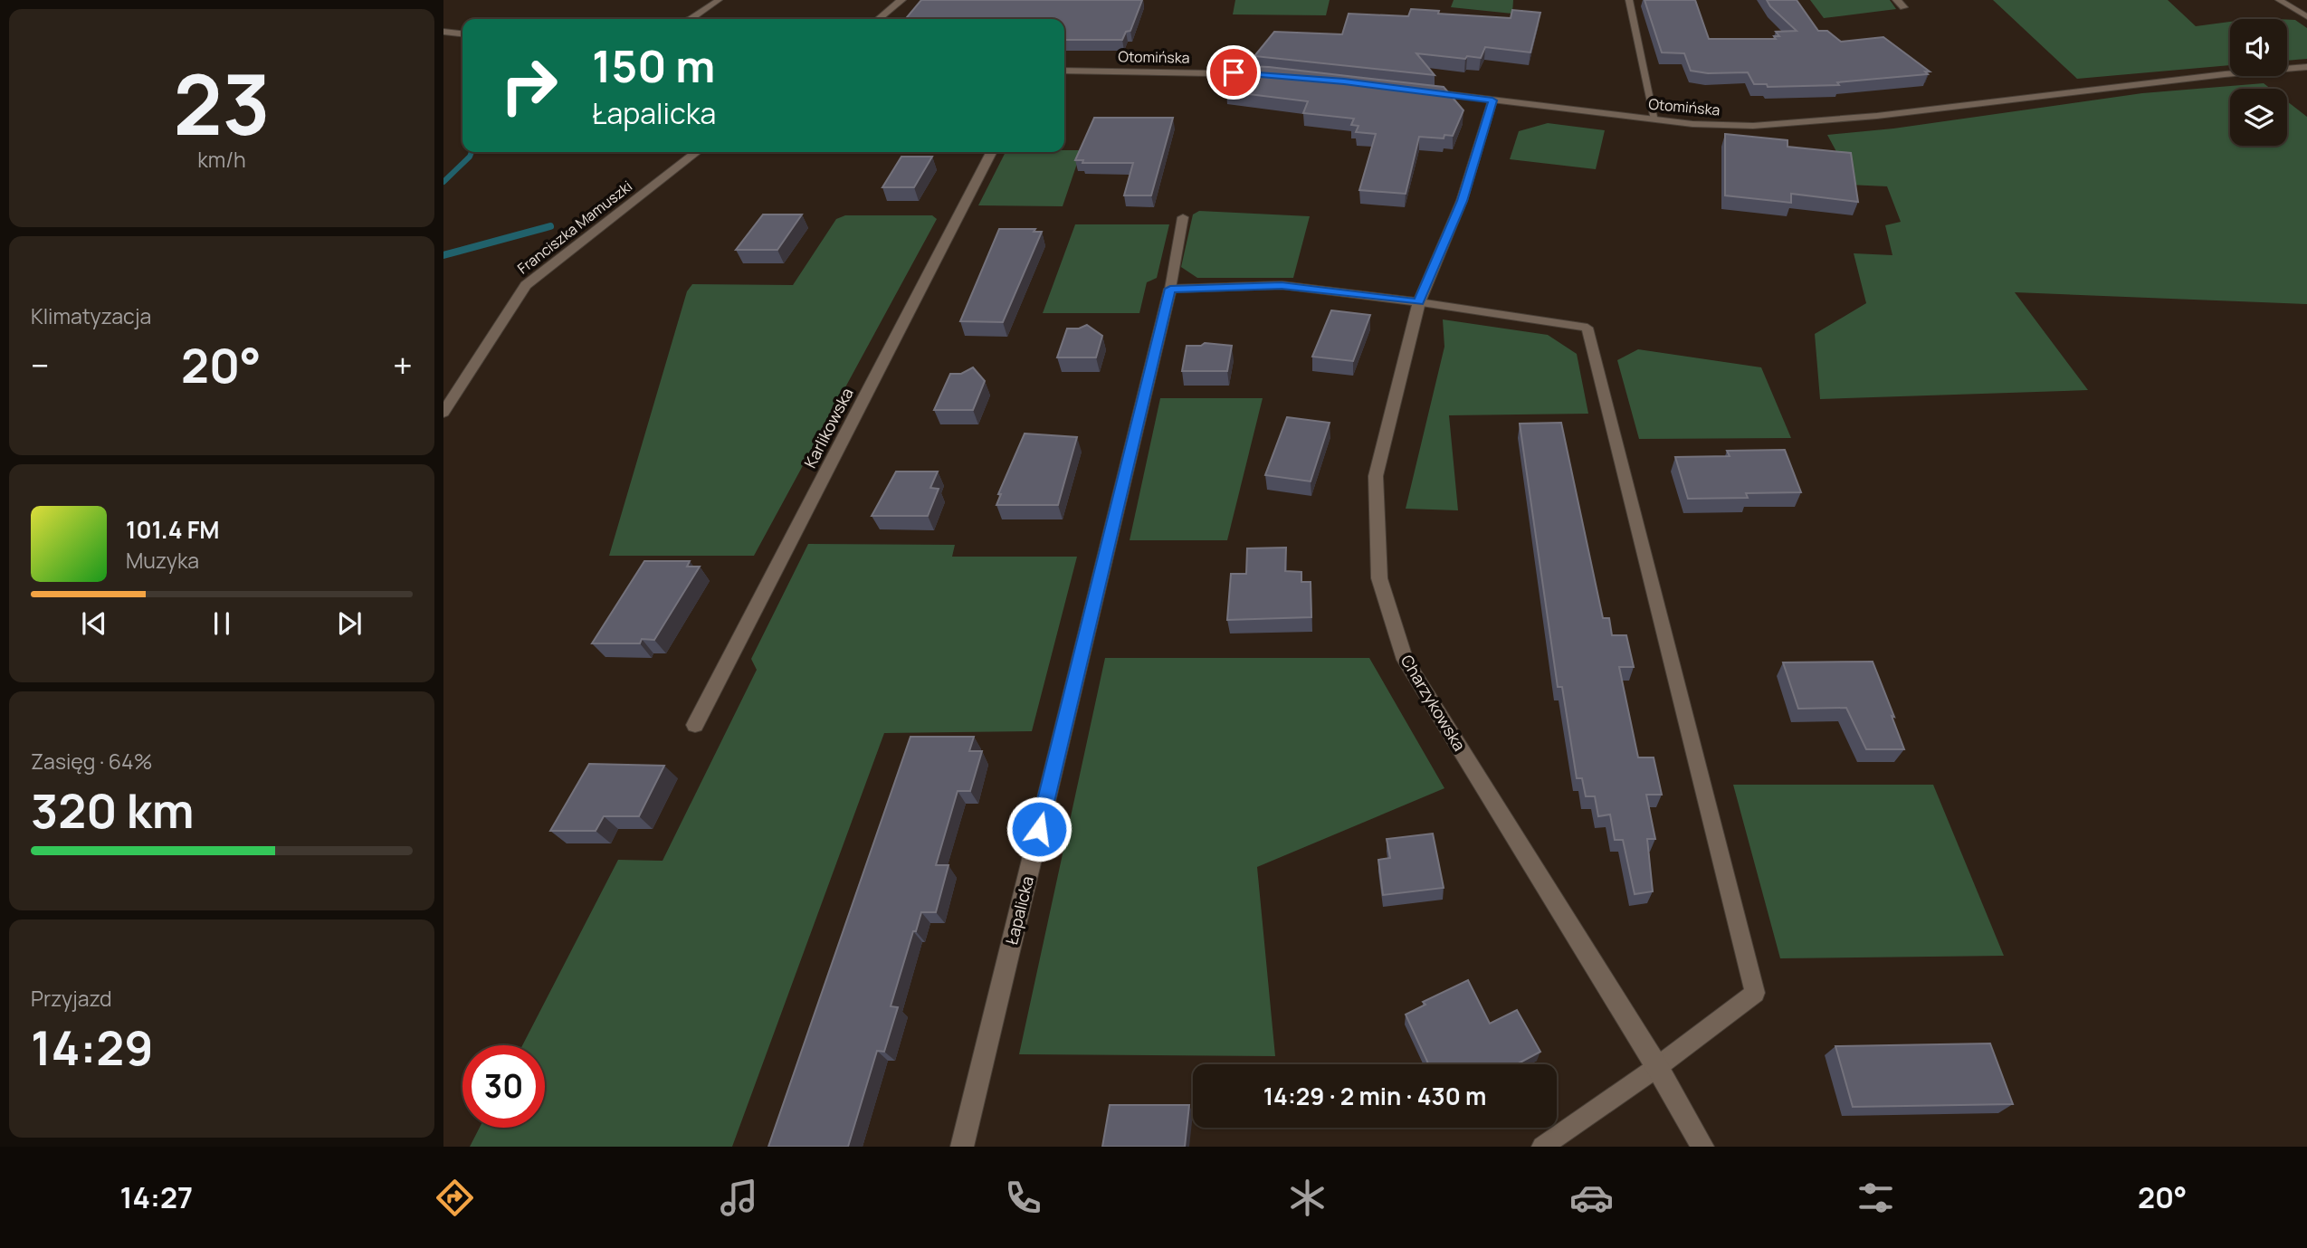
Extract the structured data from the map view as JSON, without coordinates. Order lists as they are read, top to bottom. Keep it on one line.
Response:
{"streets":{"street":["Otomińska","Franciszka Mamuszki","Karlikowska","Charzykowska","Łapalicka"]},"crossings":[["Otomińska","Charzykowska"]],"page":{"tile":[["23","km/h"],"Klimatyzacja",["Zasięg · 64%","320 km"],["Przyjazd","14:29"]],"turn":["150 m","Łapalicka"],"heat":["−","20°","+"],"song":["101.4 FM","Muzyka"],"limit":"30","trip":"14:29 · 2 min · 430 m","tabs":["14:27","20°"]}}
